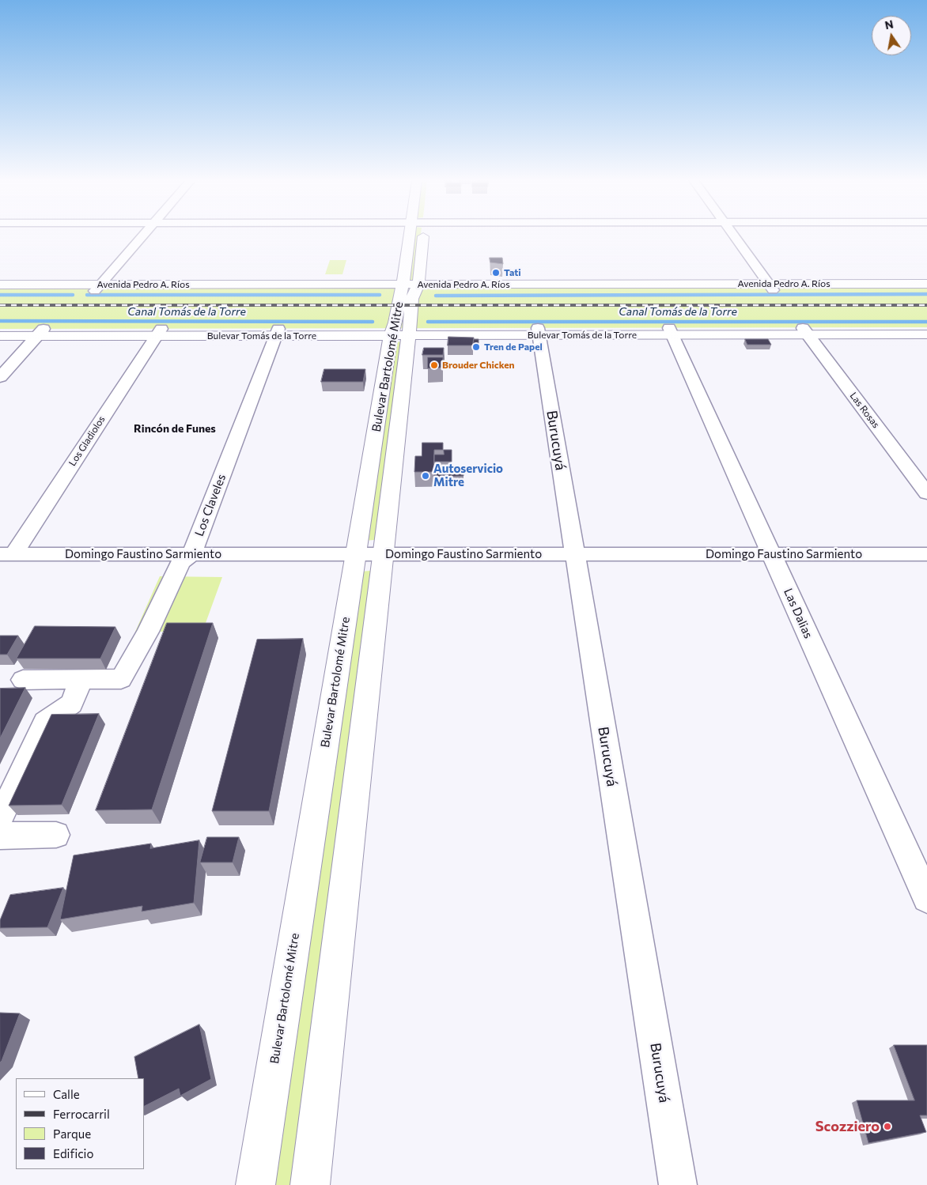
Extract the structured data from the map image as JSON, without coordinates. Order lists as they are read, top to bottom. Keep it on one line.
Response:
{"streets":{"main road":["Avenida Pedro A. Ríos","Bulevar Tomás de la Torre","Bulevar Bartolomé Mitre"],"street":["Las Rosas","Burucuyá","Los Gladiolos","Los Claveles","Domingo Faustino Sarmiento","Las Dalias"]},"crossings":[["Avenida Pedro A. Ríos","Bulevar Bartolomé Mitre"],["Bulevar Tomás de la Torre","Bulevar Bartolomé Mitre"],["Bulevar Tomás de la Torre","Las Rosas"],["Bulevar Tomás de la Torre","Burucuyá"],["Bulevar Tomás de la Torre","Los Gladiolos"],["Bulevar Tomás de la Torre","Los Claveles"],["Bulevar Tomás de la Torre","Las Dalias"],["Bulevar Bartolomé Mitre","Domingo Faustino Sarmiento"],["Burucuyá","Domingo Faustino Sarmiento"],["Los Gladiolos","Domingo Faustino Sarmiento"],["Los Claveles","Domingo Faustino Sarmiento"],["Domingo Faustino Sarmiento","Las Dalias"]],"districts":["Rincón de Funes"],"water":["Canal Tomás de la Torre"],"places":["Tati","Tren de Papel","Brouder Chicken","Autoservicio Mitre","Scozziero"],"legend":["Calle","Ferrocarril","Parque","Edificio"],"north":"top"}
